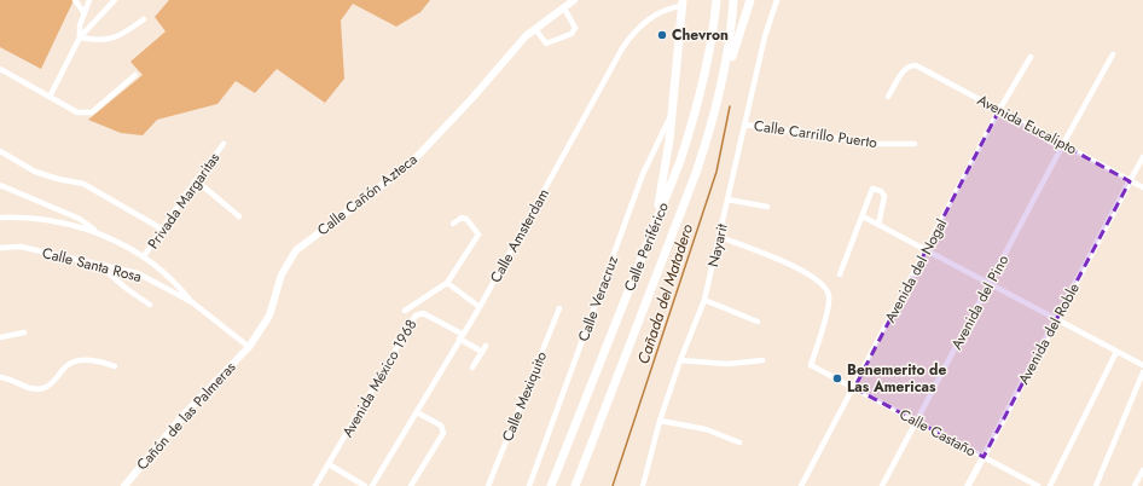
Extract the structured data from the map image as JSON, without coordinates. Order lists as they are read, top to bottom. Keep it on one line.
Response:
{"streets":{"highway":["Calle Periférico"],"main road":["Calle Cañón Azteca","Cañón de las Palmeras"],"street":["Avenida Eucalipto","Calle Carrillo Puerto","Privada Margaritas","Calle Amsterdam","Nayarit","Calle Santa Rosa","Avenida del Nogal","Calle Veracruz","Avenida del Pino","Avenida del Roble","Avenida México 1968","Calle Mexiquito","Calle Castaño"]},"crossings":[["Avenida Eucalipto","Avenida del Nogal"],["Avenida Eucalipto","Avenida del Pino"],["Avenida Eucalipto","Avenida del Roble"],["Calle Carrillo Puerto","Nayarit"],["Calle Cañón Azteca","Calle Santa Rosa"],["Calle Cañón Azteca","Cañón de las Palmeras"],["Calle Amsterdam","Avenida México 1968"],["Nayarit","Calle Castaño"],["Calle Santa Rosa","Cañón de las Palmeras"],["Avenida del Nogal","Calle Castaño"],["Avenida del Pino","Calle Castaño"],["Avenida del Roble","Calle Castaño"]],"water":["Cañada del Matadero"],"places":["Chevron","Benemerito de Las Americas"]}
